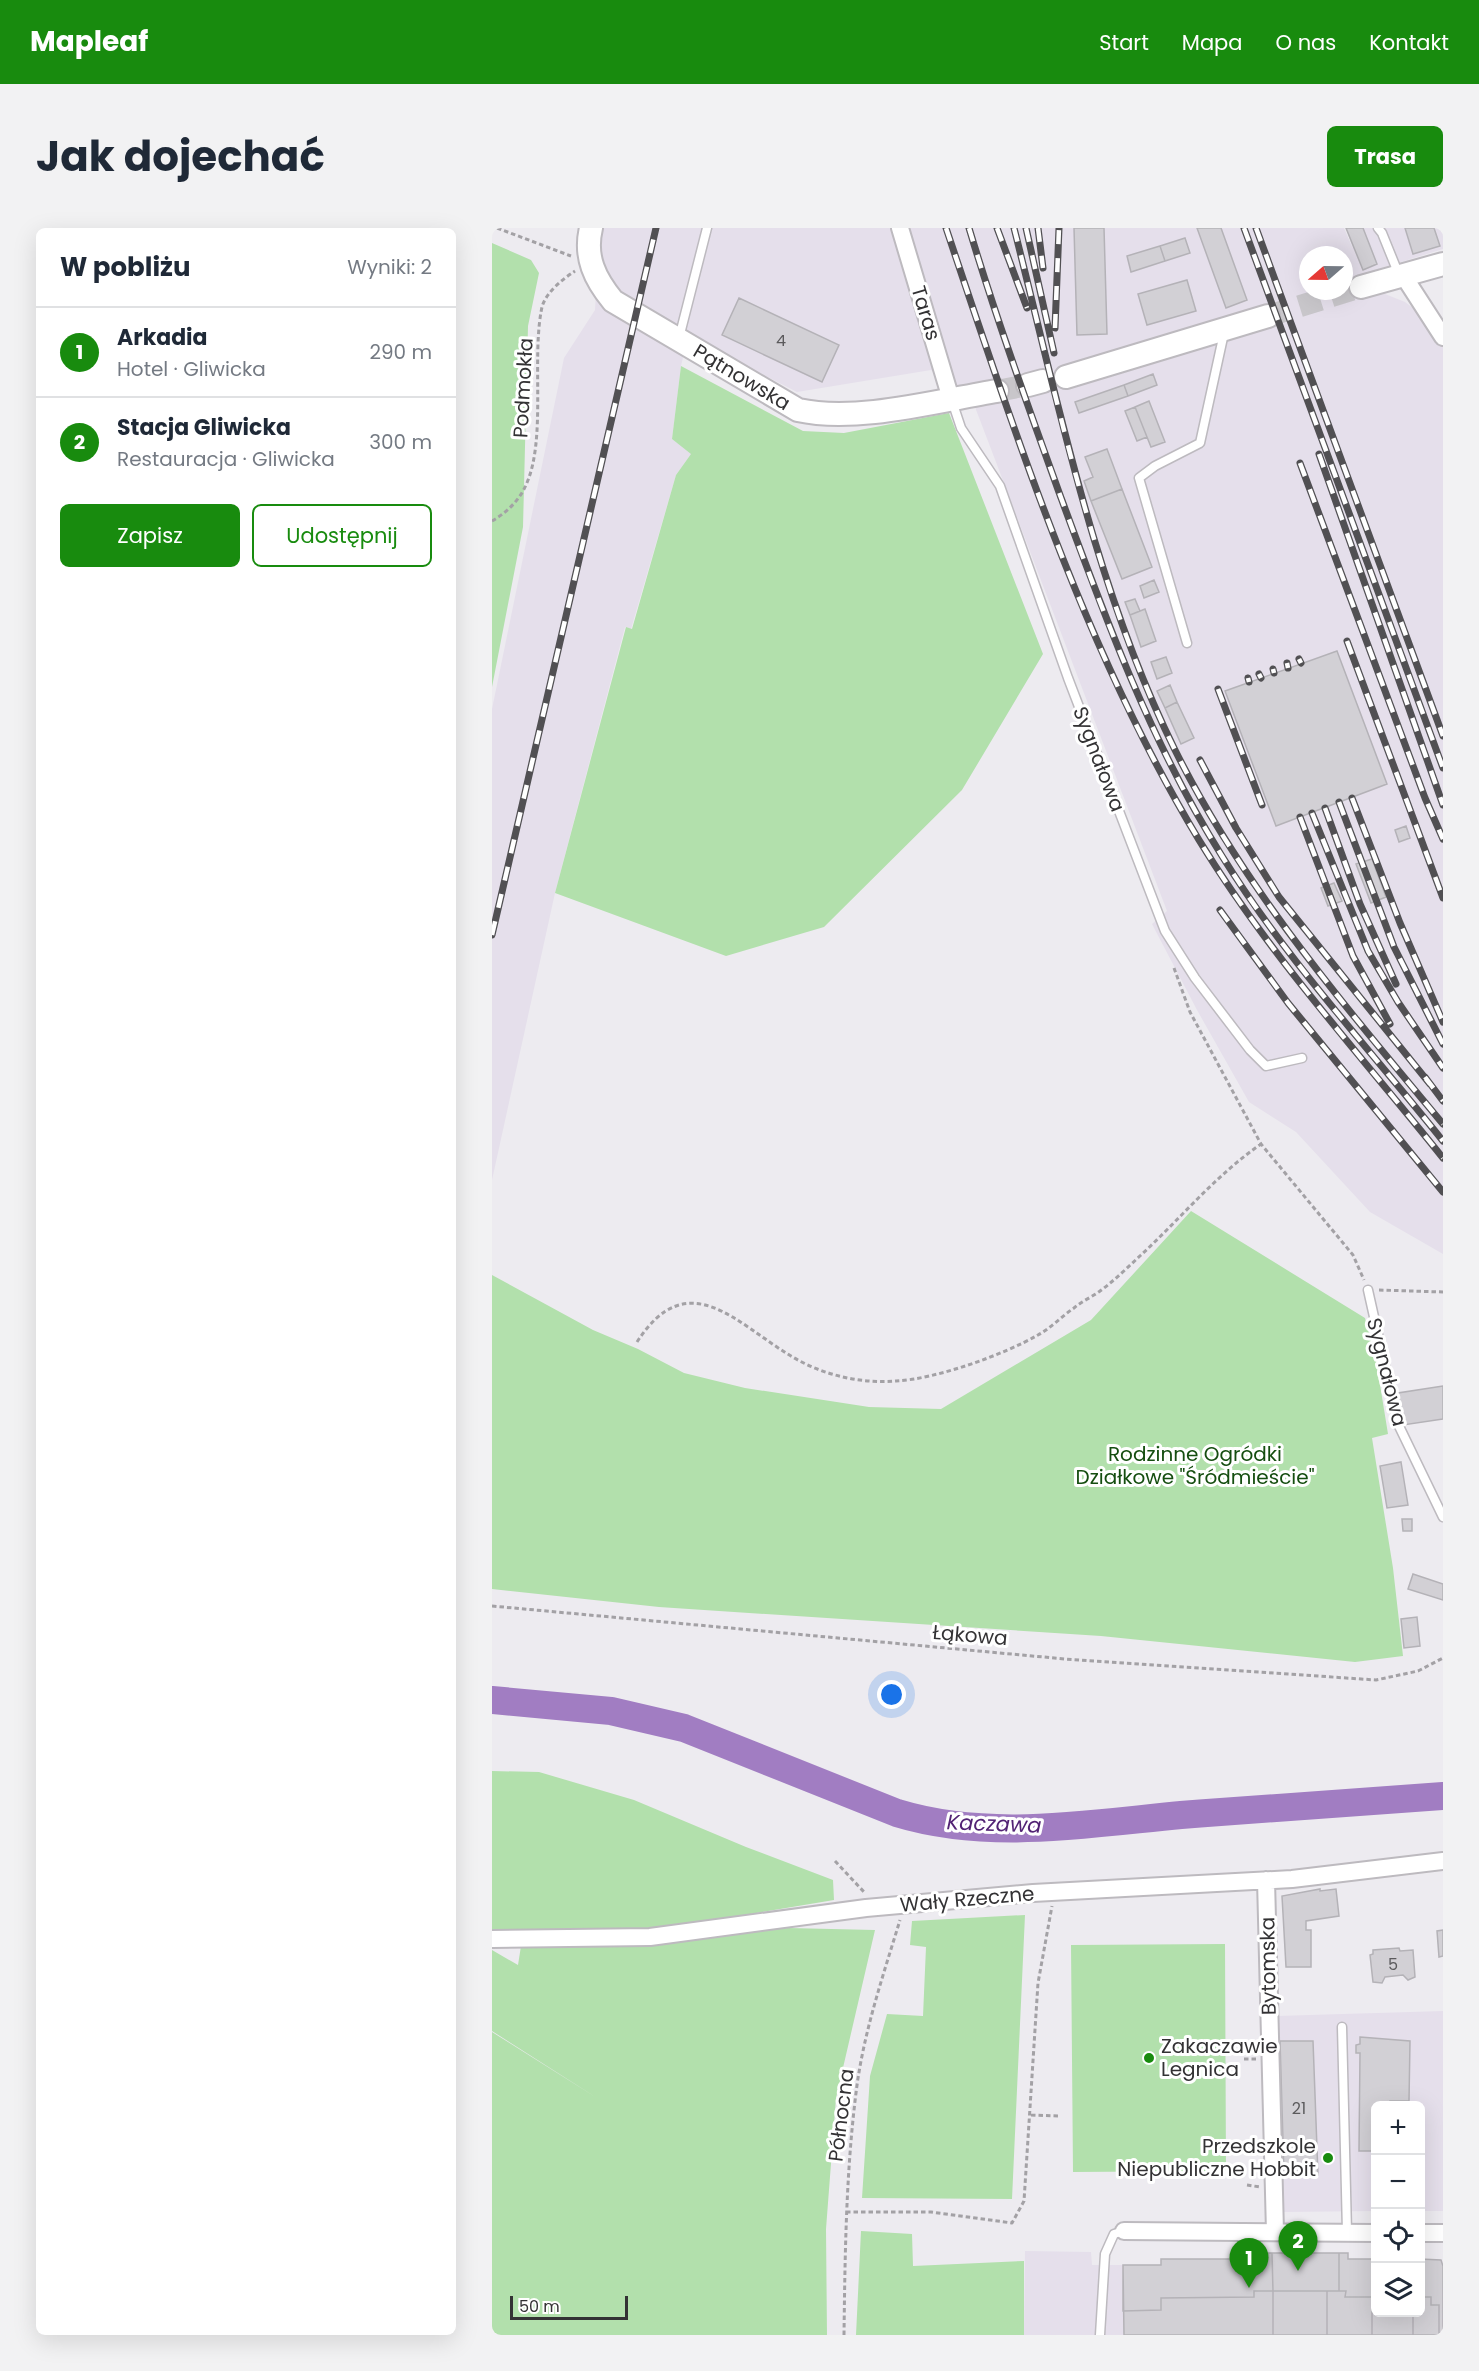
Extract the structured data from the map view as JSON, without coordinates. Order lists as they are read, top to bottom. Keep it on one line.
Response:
{"streets":{"street":["Taras","Pątnowska","Wały Rzeczne","Bytomska"],"lane":["Sygnałowa"],"path":["Podmokła","Łąkowa","Północna"]},"crossings":[["Taras","Pątnowska"],["Taras","Sygnałowa"],["Pątnowska","Podmokła"],["Pątnowska","Sygnałowa"],["Wały Rzeczne","Bytomska"],["Wały Rzeczne","Północna"]],"water":["Kaczawa"],"parks":["Rodzinne Ogródki Działkowe \"Śródmieście\""],"places":["Zakaczawie Legnica","Przedszkole Niepubliczne Hobbit"],"house_numbers":["4","5","21"],"scale_bar":"50 m","north":"left","page":{"header":"Mapleaf","nav":["Start","Mapa","O nas","Kontakt"],"title":"Jak dojechać","buttons":["Trasa",["Zapisz","Udostępnij"]],"heading":["W pobliżu","Wyniki: 2"],"list":[{"mark":"1","name":"Arkadia","note":"Hotel · Gliwicka","value":"290 m"},{"mark":"2","name":"Stacja Gliwicka","note":"Restauracja · Gliwicka","value":"300 m"}],"map_buttons":["+","−"],"pins":["2","1"],"scale":"50 m"}}
